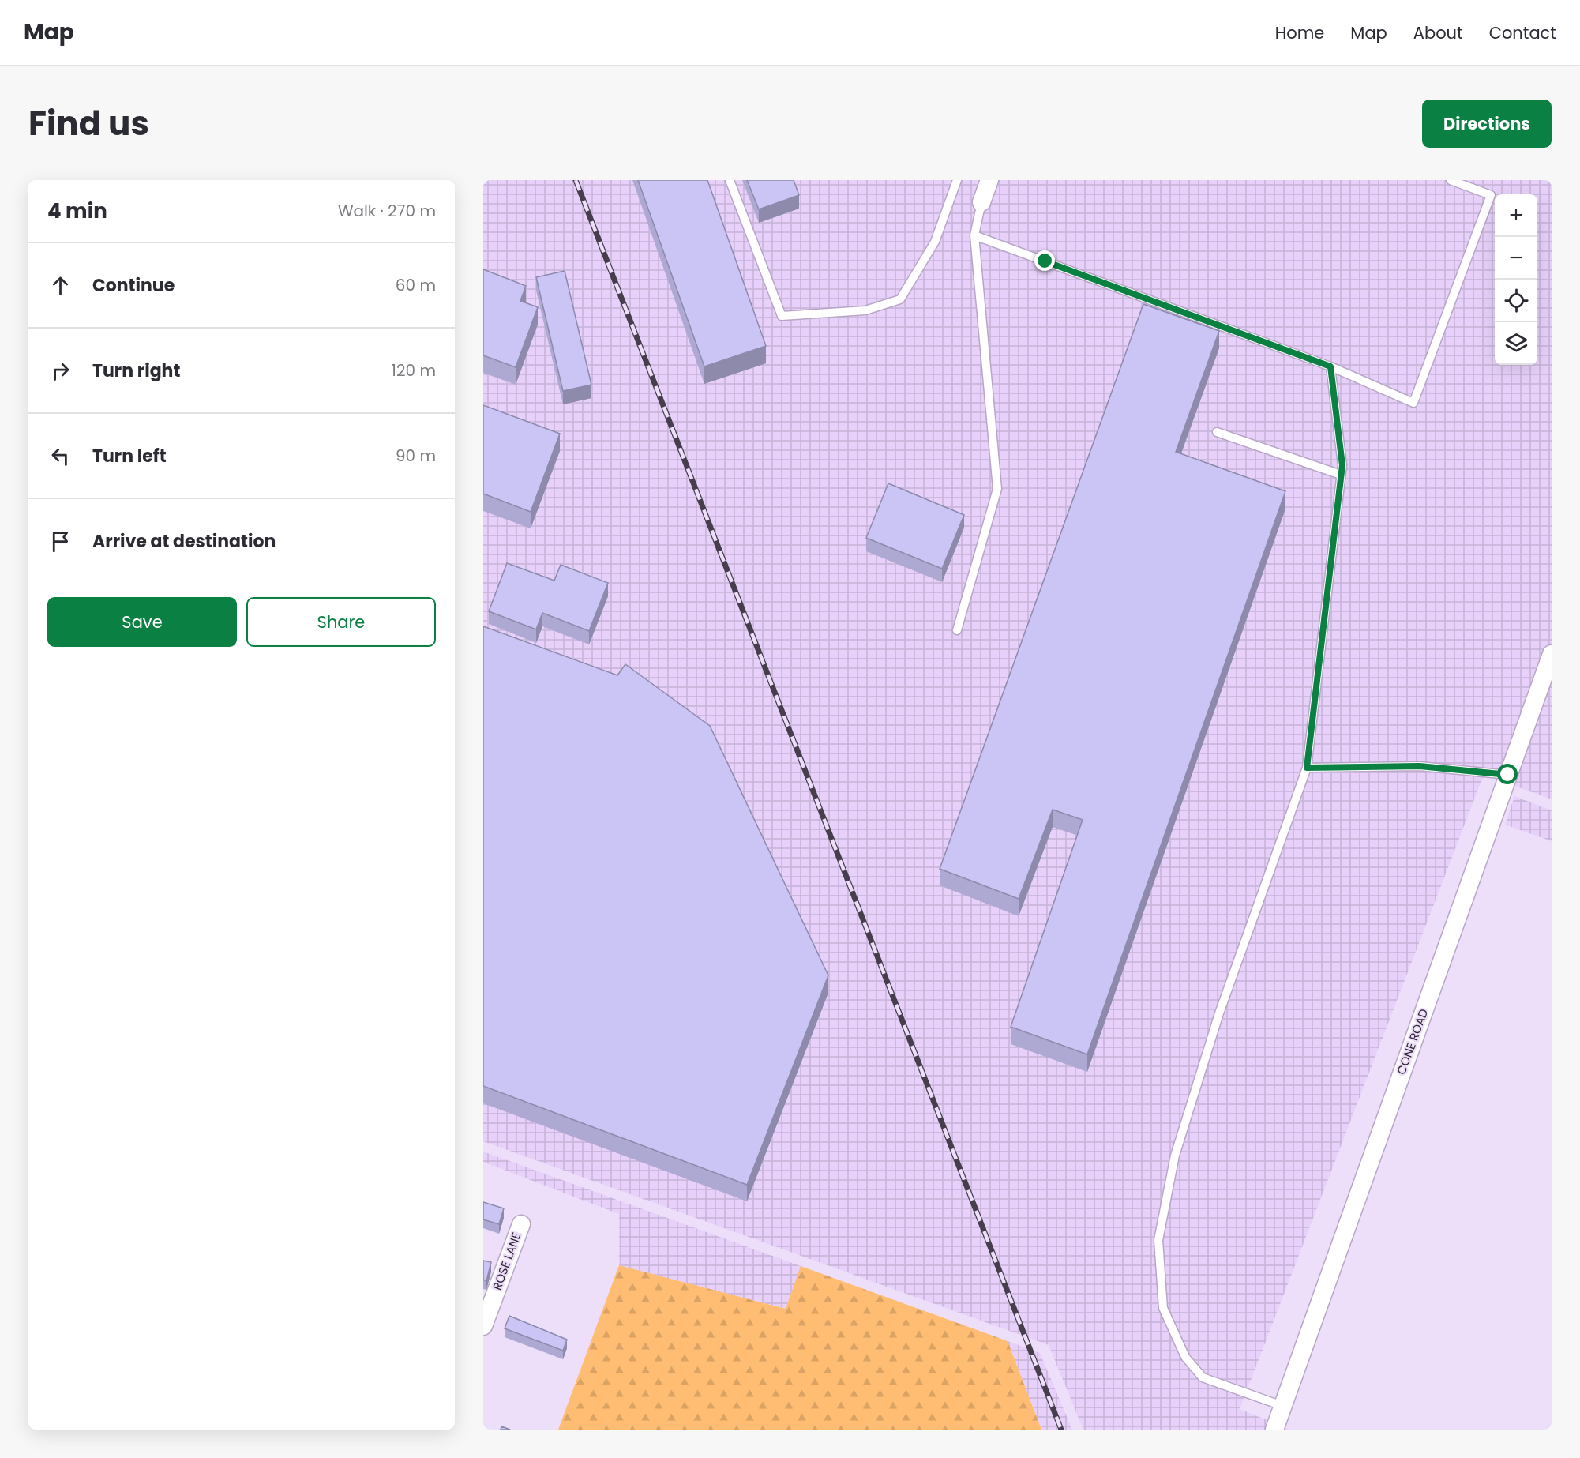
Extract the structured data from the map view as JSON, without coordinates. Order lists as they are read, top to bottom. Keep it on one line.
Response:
{"streets":{"street":["CONE ROAD","ROSE LANE"]},"page":{"header":"Map","nav":["Home","Map","About","Contact"],"title":"Find us","buttons":["Directions",["Save","Share"]],"heading":["4 min","Walk · 270 m"],"map_buttons":["+","−"],"list":[["Continue","60 m"],["Turn right","120 m"],["Turn left","90 m"],"Arrive at destination"]}}
